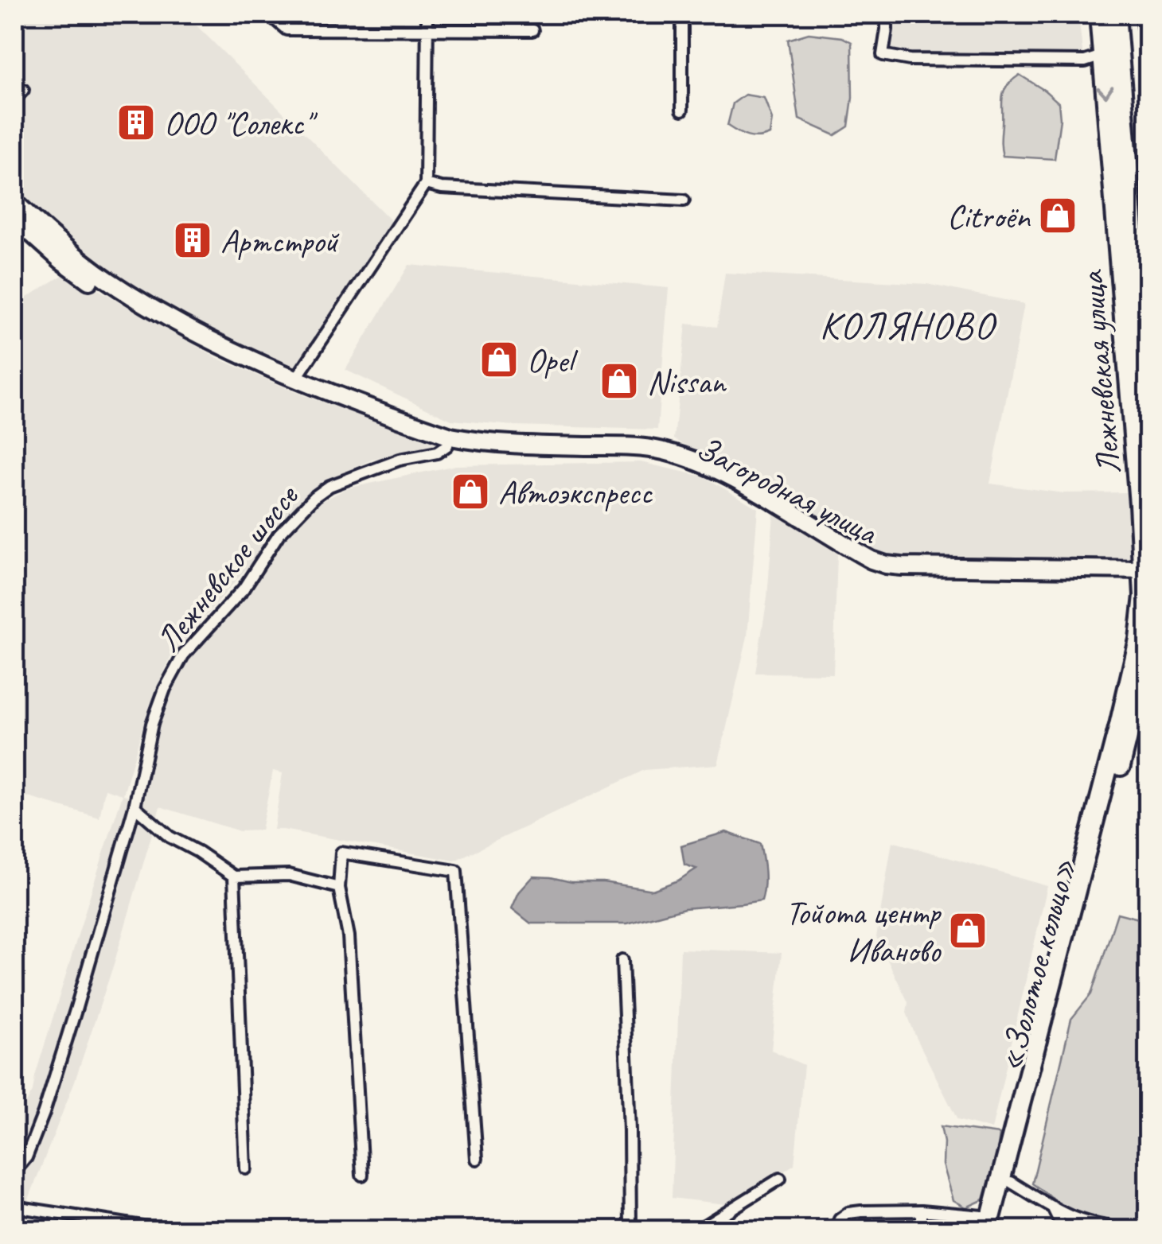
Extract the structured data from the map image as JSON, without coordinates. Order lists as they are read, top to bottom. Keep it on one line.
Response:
{"streets":{"highway":["Лежневская улица","«Золотое кольцо»"],"main road":["Загородная улица"],"street":["Лежневское шоссе"]},"crossings":[["Лежневская улица","Загородная улица"],["Лежневская улица","«Золотое кольцо»"],["Загородная улица","Лежневское шоссе"]],"districts":["КОЛЯНОВО"],"places":{"building":["ООО \"Солекс\"","Артстрой"],"shop":["Citroën","Opel","Nissan","Автоэкспресс","Тойота центр Иваново"]}}
